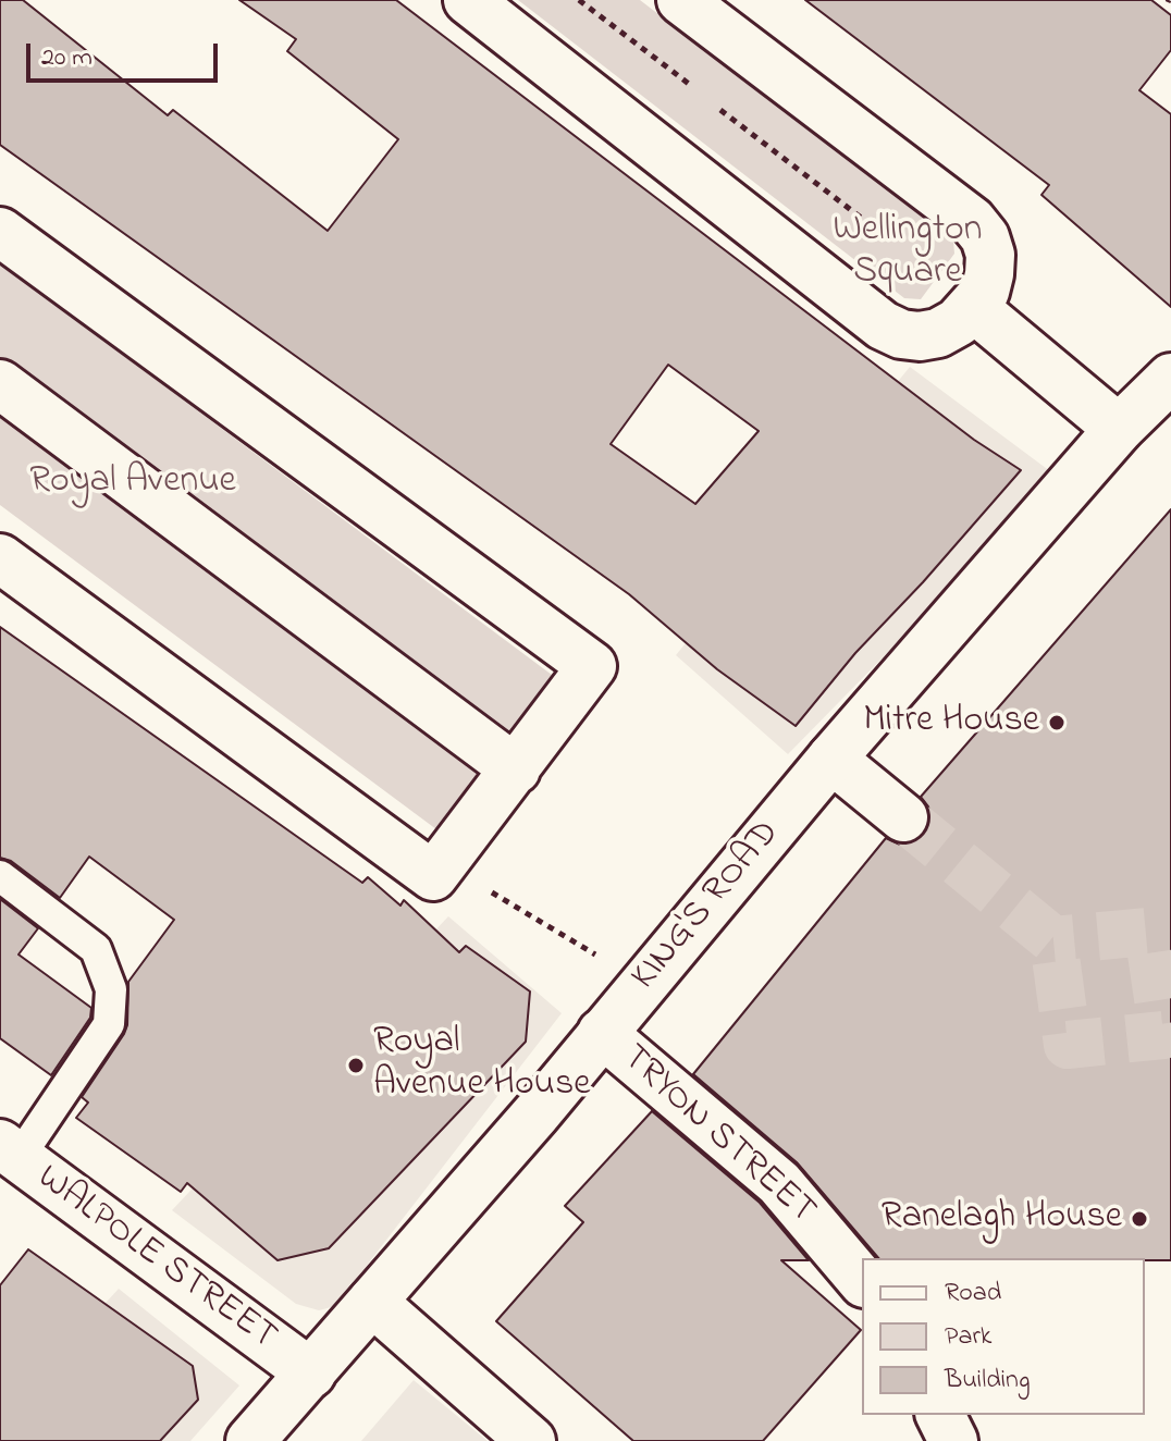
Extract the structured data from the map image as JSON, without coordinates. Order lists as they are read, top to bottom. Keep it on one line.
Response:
{"streets":{"street":["KING'S ROAD","TRYON STREET","WALPOLE STREET"]},"crossings":[["KING'S ROAD","TRYON STREET"],["KING'S ROAD","WALPOLE STREET"]],"parks":["Wellington Square","Royal Avenue"],"places":["Mitre House","Royal Avenue House","Ranelagh House"],"legend":["Road","Park","Building"],"scale_bar":"20 m"}
